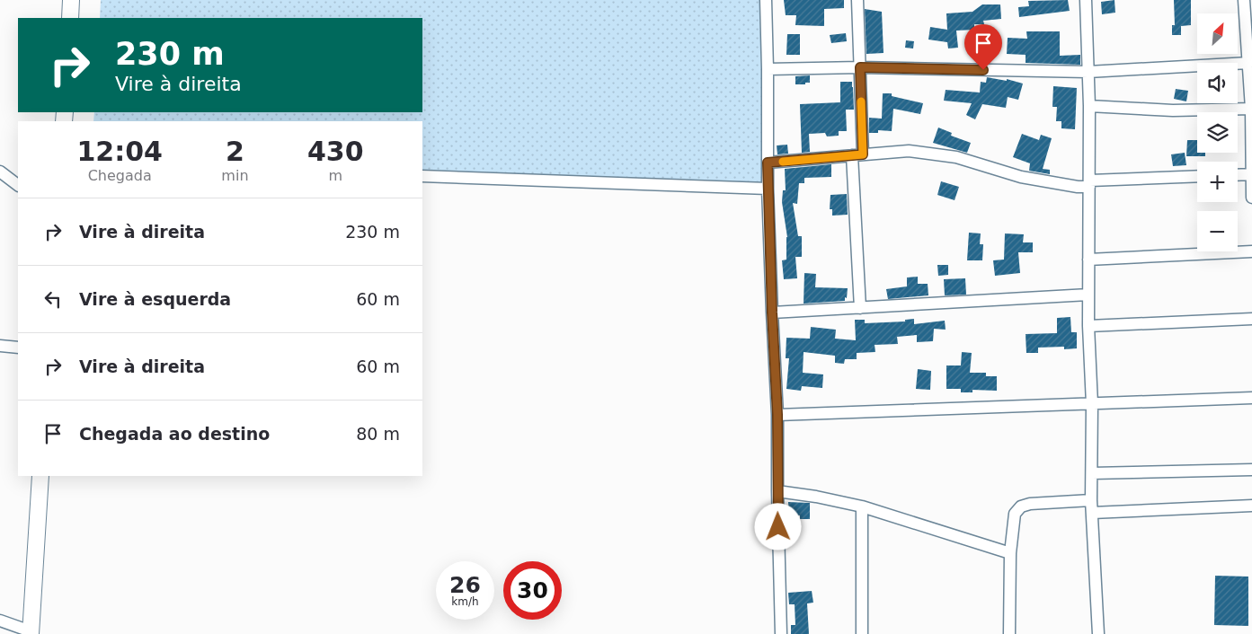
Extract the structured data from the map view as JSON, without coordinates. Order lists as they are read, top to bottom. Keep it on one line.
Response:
{"north":"top right","page":{"map_buttons":["+","−"],"turn":["230 m","Vire à direita"],"eta":["12:04","Chegada","2","min","430","m"],"list":[{"name":"Vire à direita","value":"230 m"},{"name":"Vire à esquerda","value":"60 m"},{"name":"Vire à direita","value":"60 m"},{"name":"Chegada ao destino","value":"80 m"}],"speed":"26 km/h","limit":"30"}}
